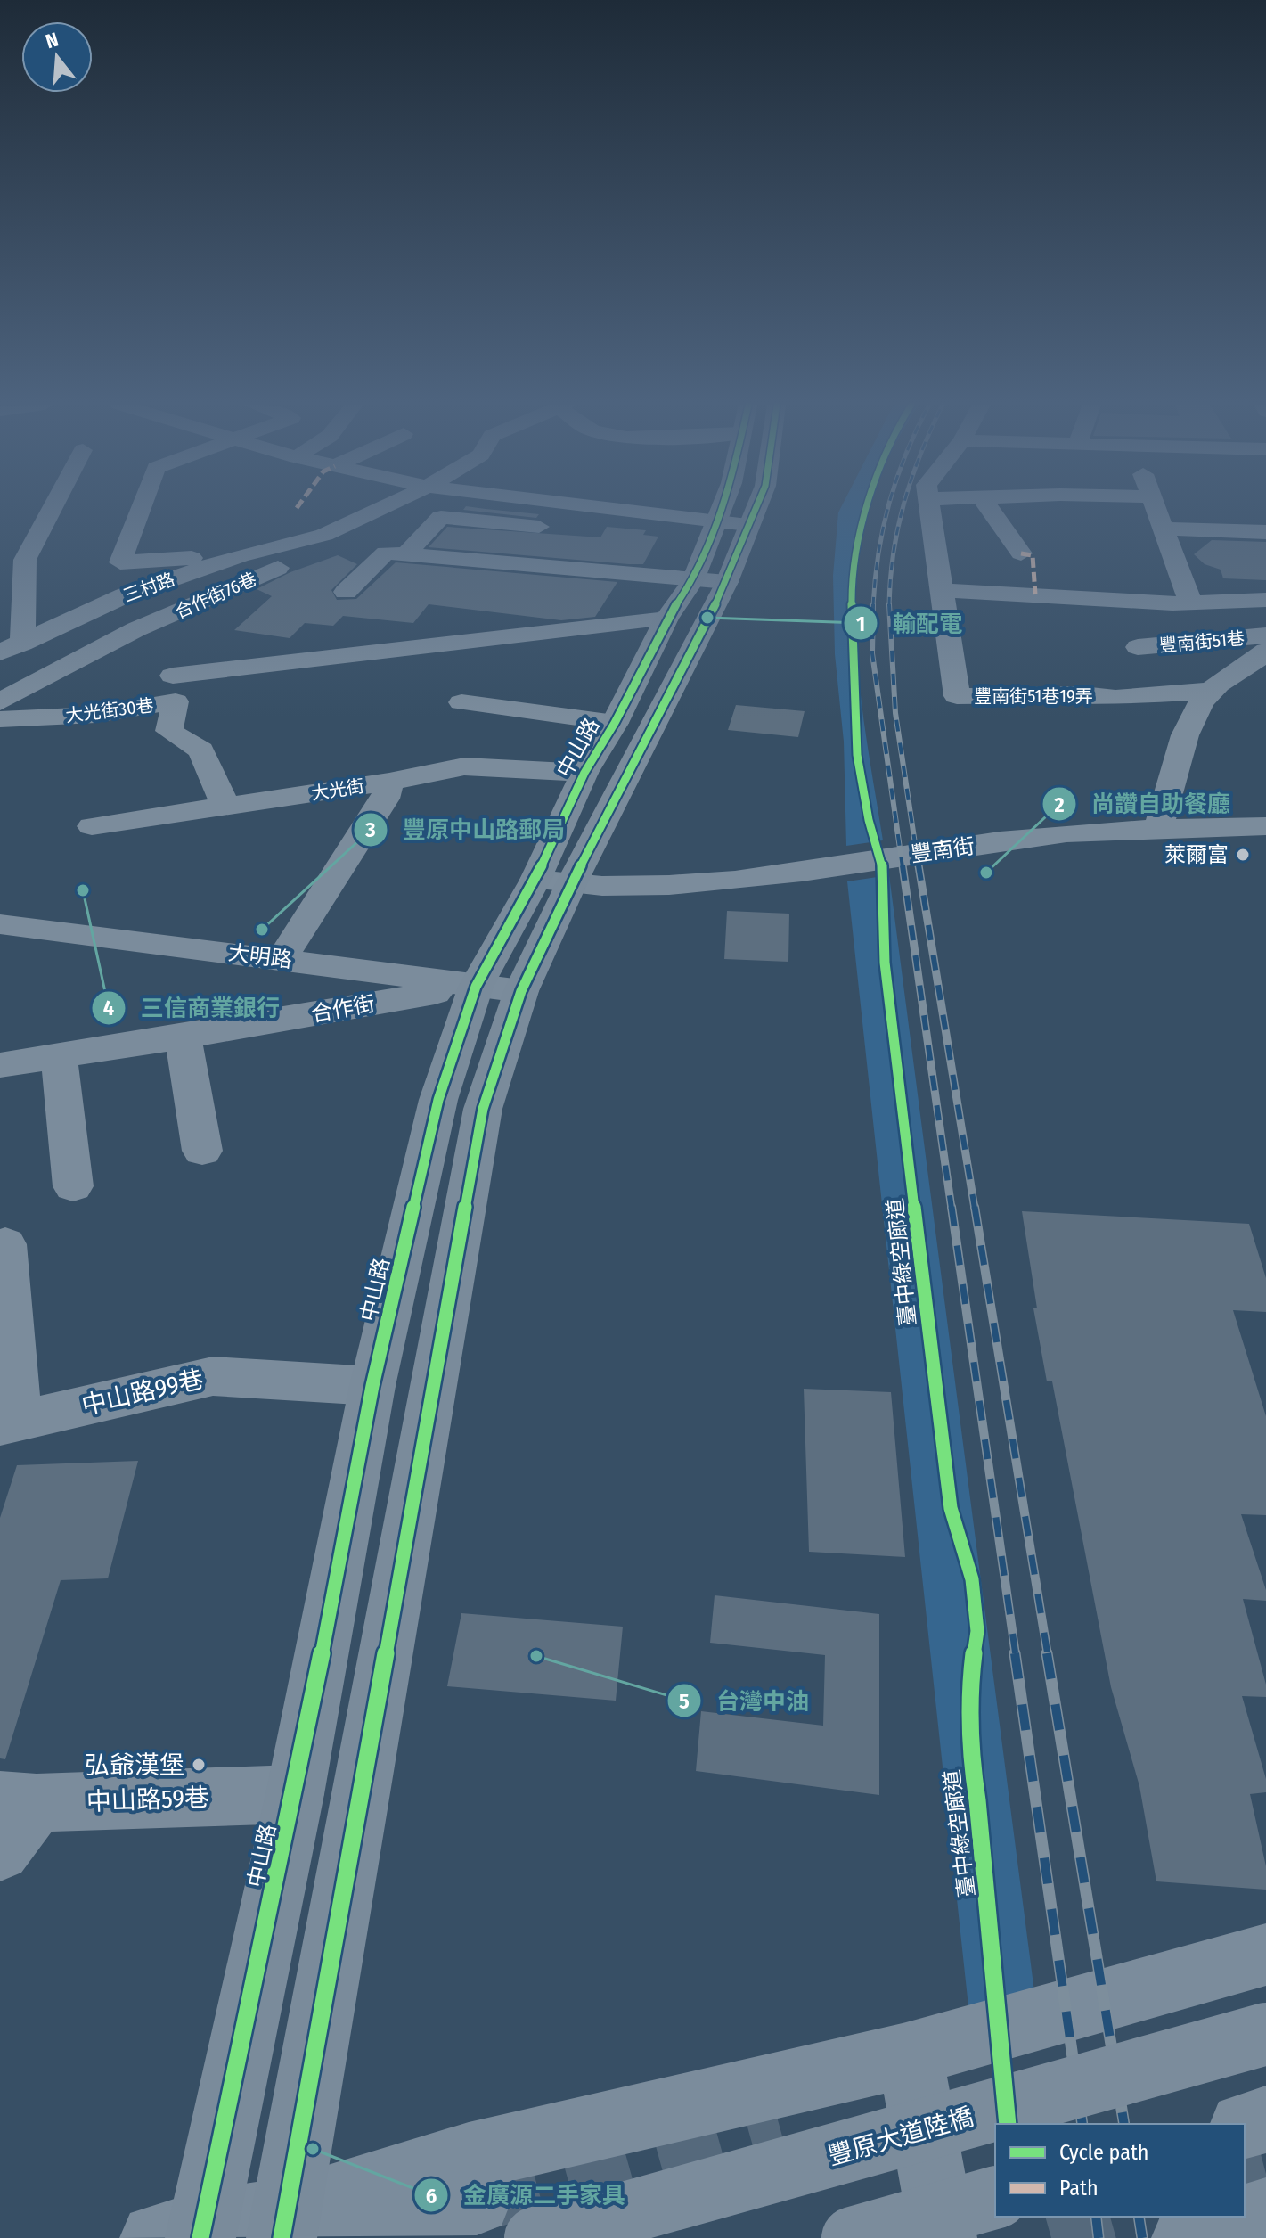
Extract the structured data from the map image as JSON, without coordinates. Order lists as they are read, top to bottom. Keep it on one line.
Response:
{"streets":{"main road":["中山路"],"street":["三村路","合作街76巷","豐南街51巷","豐南街51巷19弄","大光街30巷","大光街","豐南街","大明路","合作街","中山路99巷","中山路59巷","豐原大道陸橋"],"cycle path":["臺中綠空廊道"]},"crossings":[["豐南街51巷","豐南街51巷19弄"],["豐南街51巷","豐南街"],["大光街30巷","大光街"],["中山路","大光街"],["中山路","豐南街"],["中山路","大明路"],["中山路","合作街"],["中山路","中山路99巷"],["中山路","中山路59巷"],["大明路","合作街"]],"places":["輸配電","萊爾富","尚讚自助餐廳","三信商業銀行","豐原中山路郵局","台灣中油","弘爺漢堡","金廣源二手家具"],"legend":["Cycle path","Path"],"north":"top"}
